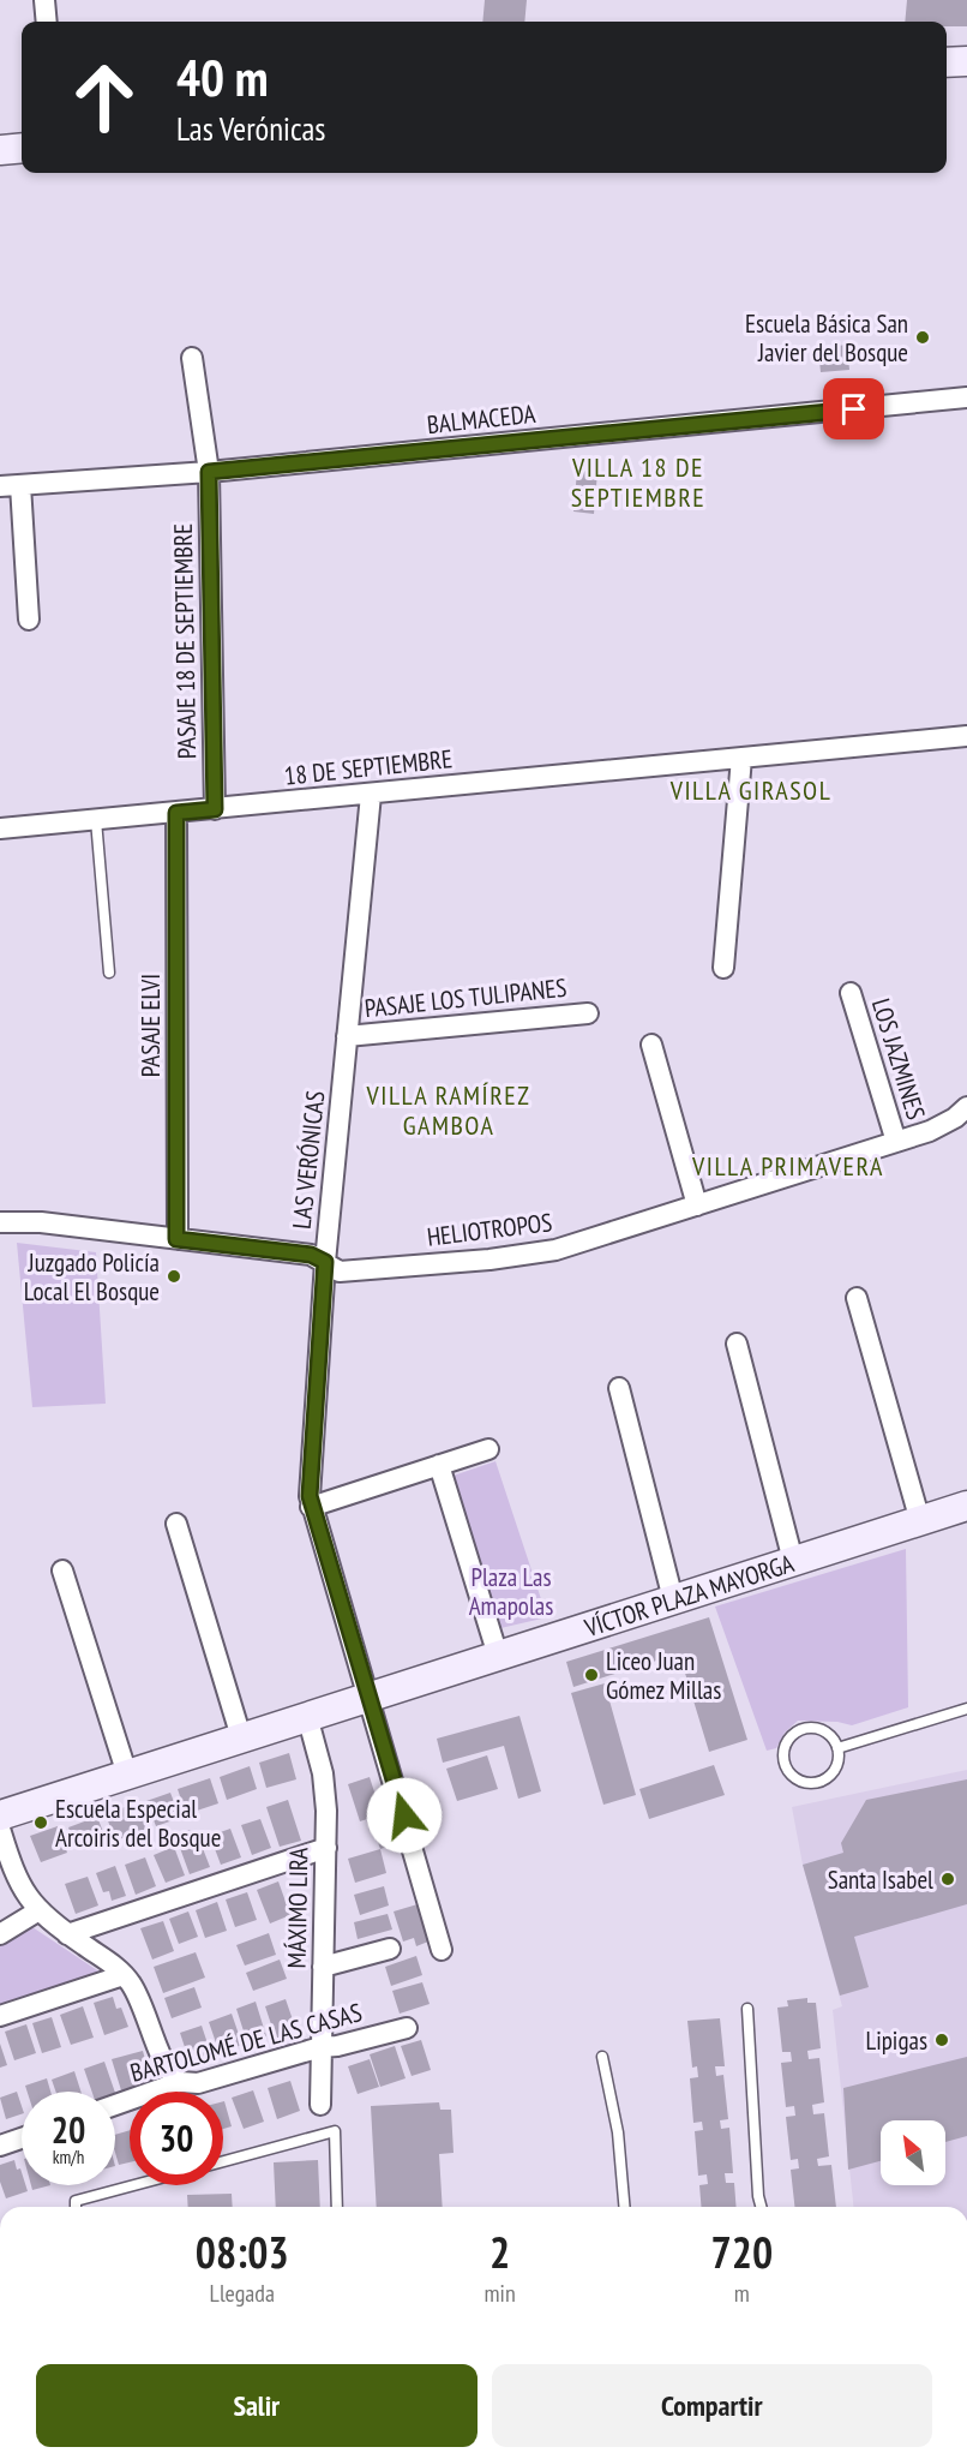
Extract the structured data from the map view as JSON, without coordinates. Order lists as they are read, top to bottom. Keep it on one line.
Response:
{"streets":{"street":["BALMACEDA","PASAJE 18 DE SEPTIEMBRE","18 DE SEPTIEMBRE","PASAJE LOS TULIPANES","PASAJE ELVI","LOS JAZMINES","LAS VERÓNICAS","HELIOTROPOS","VÍCTOR PLAZA MAYORGA","MÁXIMO LIRA","BARTOLOMÉ DE LAS CASAS"]},"crossings":[["BALMACEDA","PASAJE 18 DE SEPTIEMBRE"],["PASAJE 18 DE SEPTIEMBRE","18 DE SEPTIEMBRE"],["18 DE SEPTIEMBRE","PASAJE ELVI"],["18 DE SEPTIEMBRE","LAS VERÓNICAS"],["PASAJE LOS TULIPANES","LAS VERÓNICAS"],["PASAJE ELVI","HELIOTROPOS"],["LOS JAZMINES","HELIOTROPOS"],["LAS VERÓNICAS","HELIOTROPOS"],["LAS VERÓNICAS","VÍCTOR PLAZA MAYORGA"],["VÍCTOR PLAZA MAYORGA","MÁXIMO LIRA"],["MÁXIMO LIRA","BARTOLOMÉ DE LAS CASAS"]],"districts":["VILLA 18 DE SEPTIEMBRE","VILLA GIRASOL","VILLA RAMÍREZ GAMBOA","VILLA PRIMAVERA"],"parks":["Plaza Las Amapolas"],"places":["Escuela Básica San Javier del Bosque","Juzgado Policía Local El Bosque","Liceo Juan Gómez Millas","Escuela Especial Arcoiris del Bosque","Santa Isabel","Lipigas"],"north":"top left","page":{"turn":["40 m","Las Verónicas"],"speed":"20 km/h","limit":"30","eta":["08:03","Llegada","2","min","720","m"],"buttons":["Salir","Compartir"]}}
